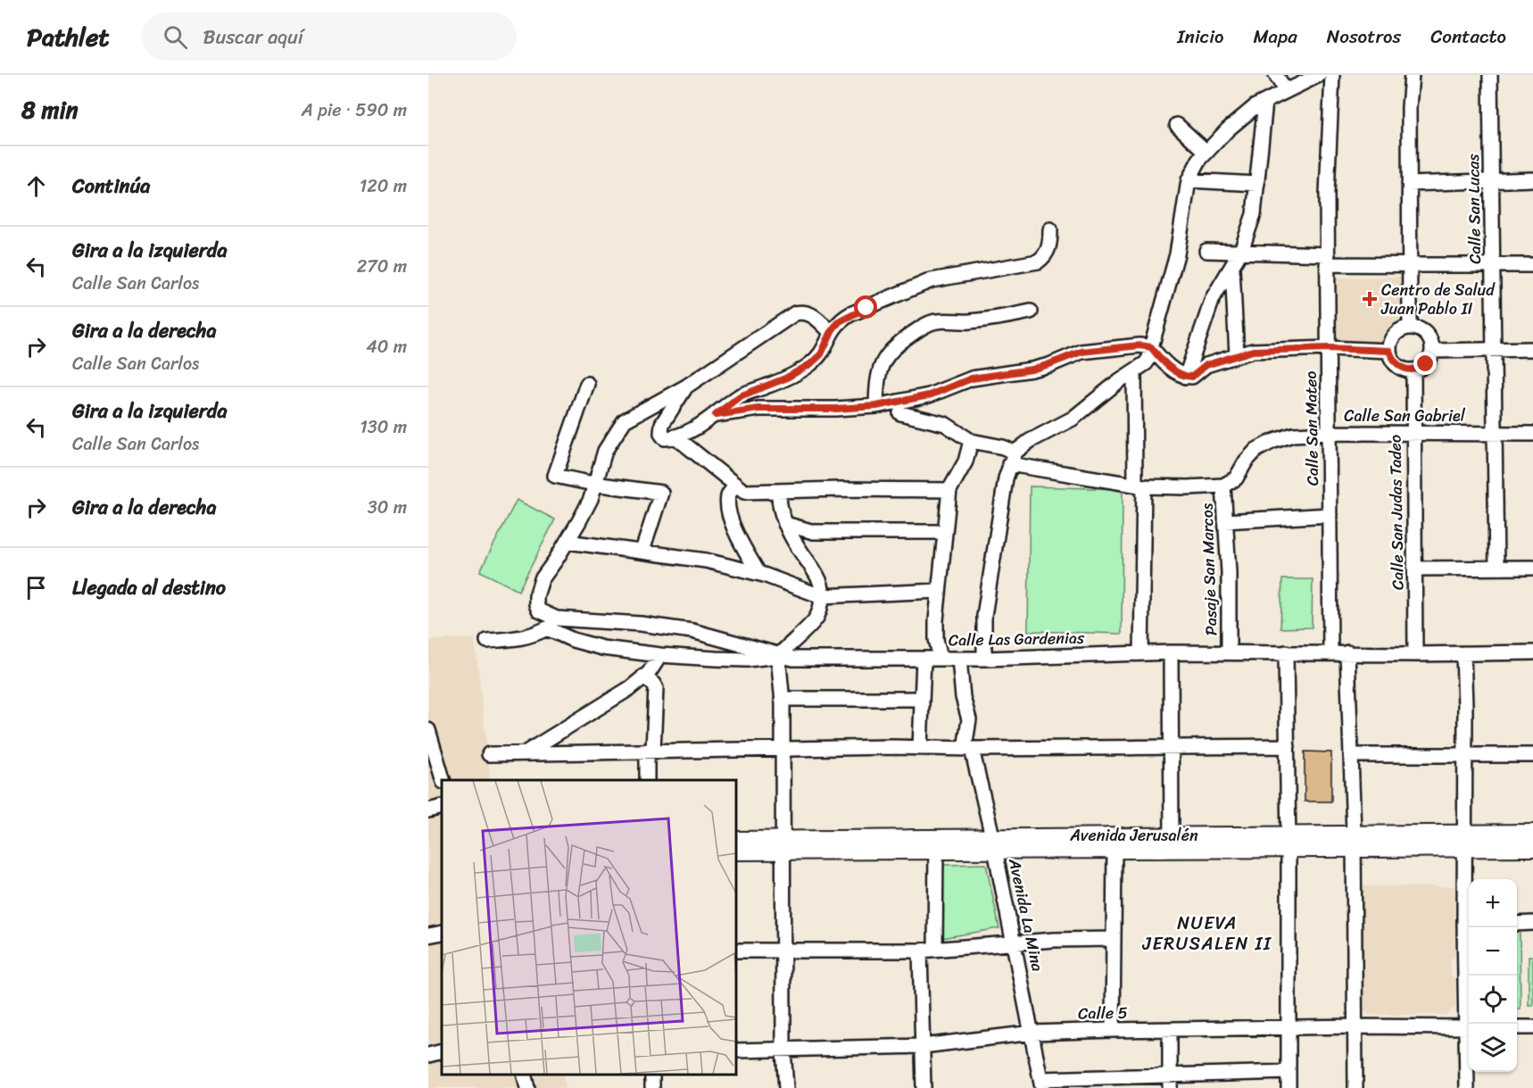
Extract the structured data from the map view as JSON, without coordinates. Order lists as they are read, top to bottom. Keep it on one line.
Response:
{"streets":{"street":["Calle San Lucas","Calle San Gabriel","Calle San Mateo","Calle San Judas Tadeo","Pasaje San Marcos","Calle Las Gardenias","Avenida Jerusalén","Avenida La Mina","Calle 5"]},"crossings":[["Calle San Lucas","Calle San Gabriel"],["Calle San Gabriel","Calle San Mateo"],["Calle San Gabriel","Calle San Judas Tadeo"],["Calle San Gabriel","Pasaje San Marcos"],["Calle San Mateo","Calle Las Gardenias"],["Calle San Judas Tadeo","Calle Las Gardenias"],["Pasaje San Marcos","Calle Las Gardenias"],["Avenida Jerusalén","Avenida La Mina"],["Avenida La Mina","Calle 5"]],"districts":["NUEVA JERUSALEN II"],"places":{"health":["Centro de Salud Juan Pablo II"]},"page":{"header":"Pathlet","search":"Buscar aquí","nav":["Inicio","Mapa","Nosotros","Contacto"],"heading":["8 min","A pie · 590 m"],"list":[["Continúa","120 m"],["Gira a la izquierda","Calle San Carlos","270 m"],["Gira a la derecha","Calle San Carlos","40 m"],["Gira a la izquierda","Calle San Carlos","130 m"],["Gira a la derecha","30 m"],"Llegada al destino"],"map_buttons":["+","−"]}}
